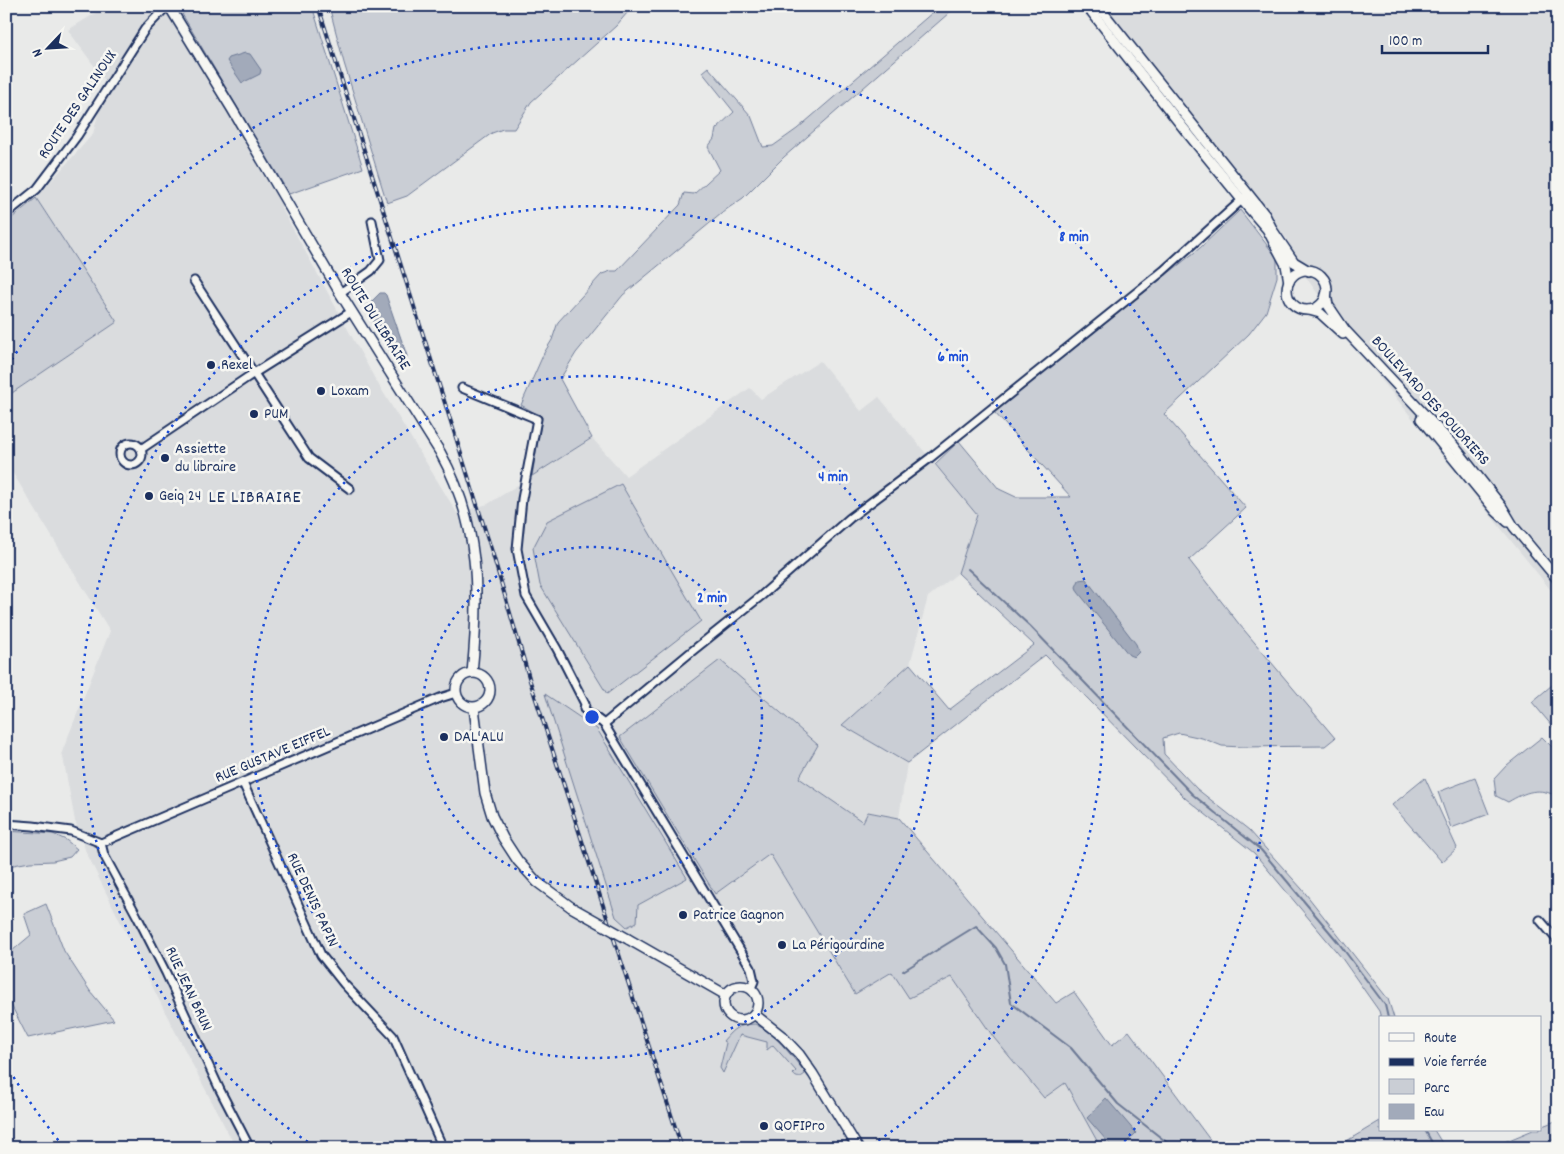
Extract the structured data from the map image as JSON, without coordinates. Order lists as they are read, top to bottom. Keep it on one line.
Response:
{"streets":{"main road":["ROUTE DU LIBRAIRE","BOULEVARD DES POUDRIERS"],"street":["ROUTE DES GALINOUX","RUE GUSTAVE EIFFEL","RUE DENIS PAPIN","RUE JEAN BRUN"]},"crossings":[["ROUTE DES GALINOUX","ROUTE DU LIBRAIRE"],["ROUTE DU LIBRAIRE","RUE GUSTAVE EIFFEL"],["RUE GUSTAVE EIFFEL","RUE DENIS PAPIN"],["RUE GUSTAVE EIFFEL","RUE JEAN BRUN"]],"districts":["LE LIBRAIRE"],"places":["Rexel","Loxam","PUM","Assiette du libraire","Geiq 24","DAL'ALU","Patrice Gagnon","La Périgourdine","QOFIPro"],"legend":["Route","Voie ferrée","Parc","Eau"],"scale_bar":"100 m","north":"bottom left","rings":["8 min","6 min","4 min","2 min"]}
